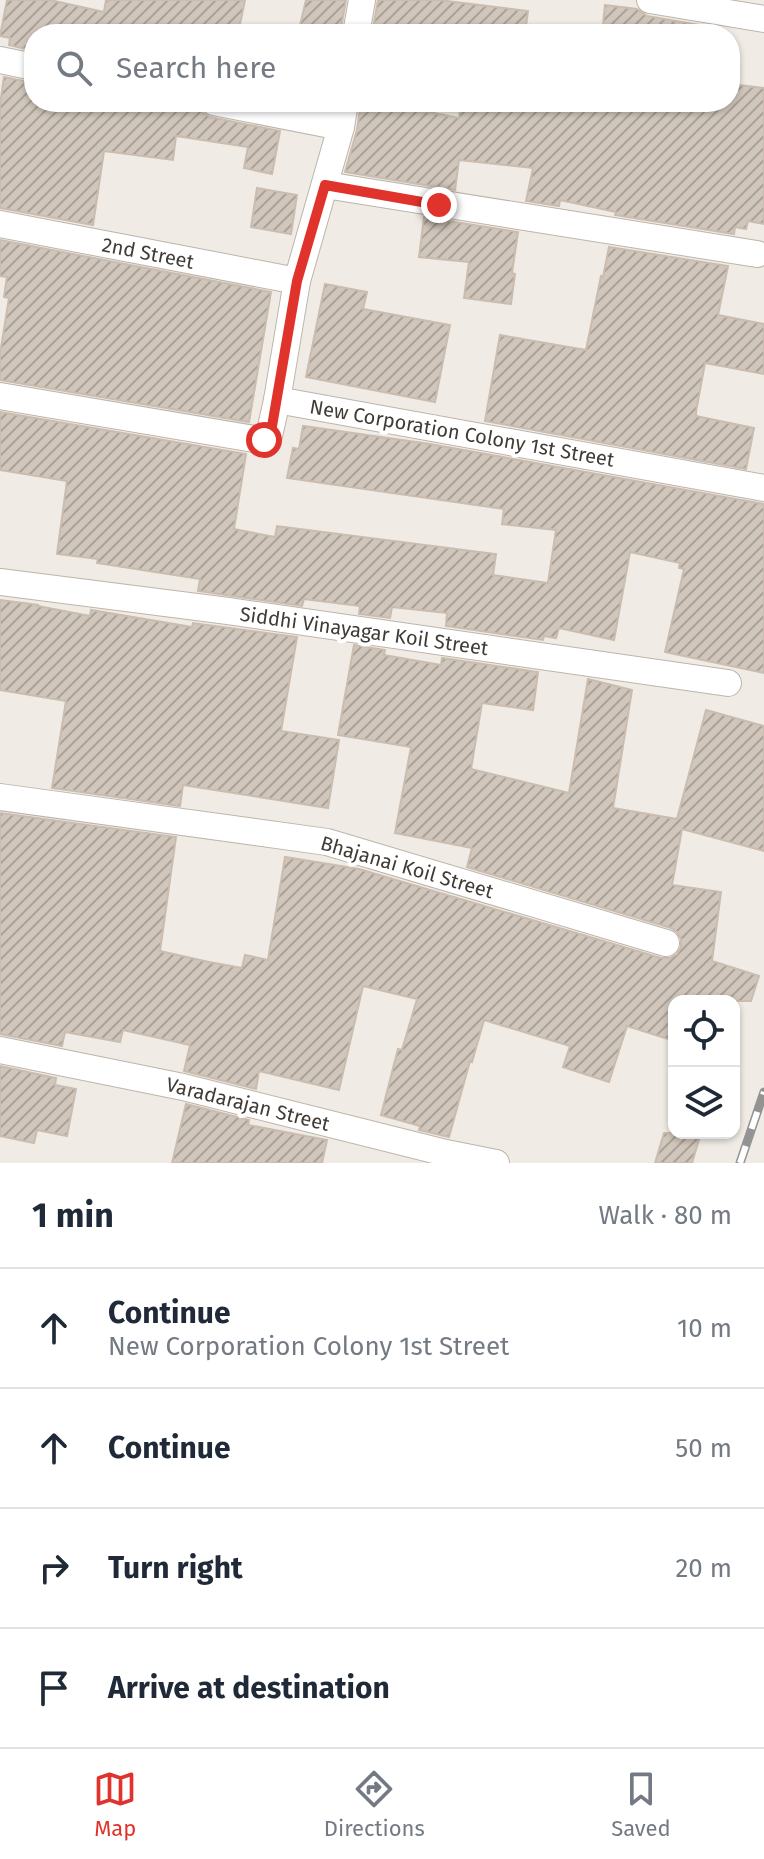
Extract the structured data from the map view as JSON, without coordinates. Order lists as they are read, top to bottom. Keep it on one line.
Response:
{"streets":{"street":["2nd Street","New Corporation Colony 1st Street","Siddhi Vinayagar Koil Street","Bhajanai Koil Street","Varadarajan Street"]},"page":{"search":"Search here","heading":["1 min","Walk · 80 m"],"list":[["Continue","New Corporation Colony 1st Street","10 m"],["Continue","50 m"],["Turn right","20 m"],"Arrive at destination"],"nav":["Map","Directions","Saved"]}}
